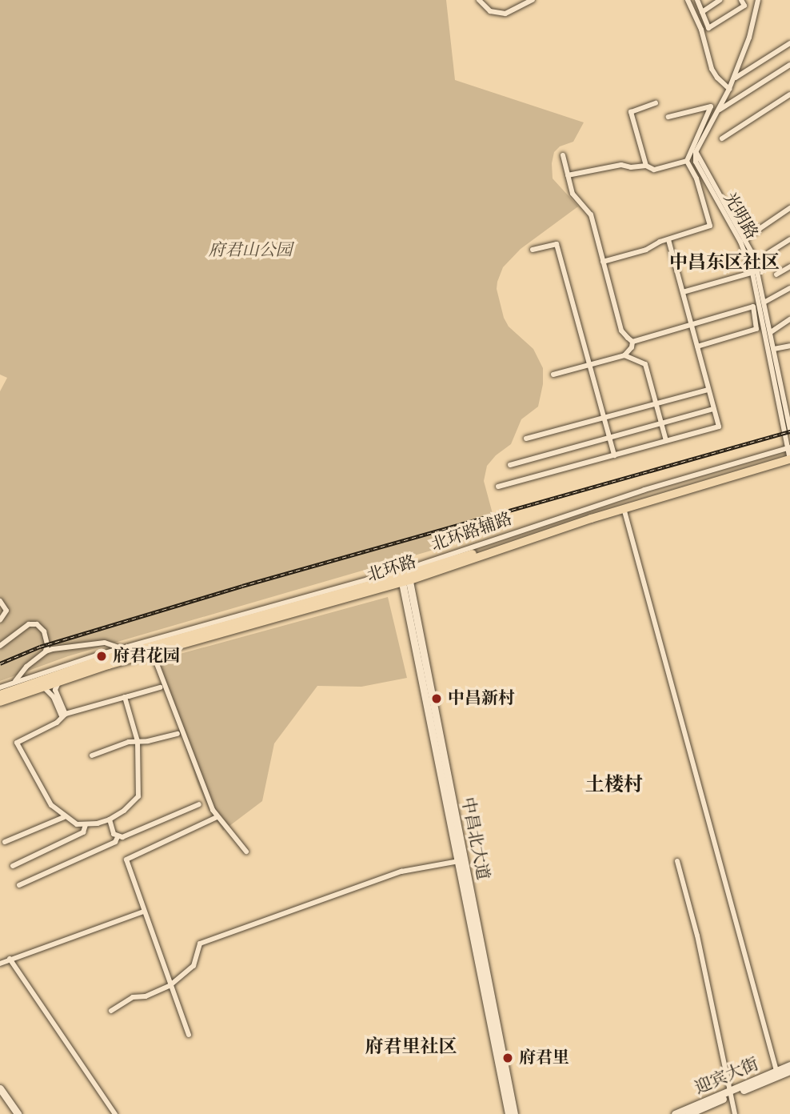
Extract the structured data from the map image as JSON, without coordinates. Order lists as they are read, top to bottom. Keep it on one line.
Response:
{"streets":{"highway":["北环路"],"main road":["中昌北大道","迎宾大街"],"street":["光明路"]},"crossings":[["光明路","北环路"],["北环路","中昌北大道"]],"districts":["中昌东区社区","土楼村","府君里社区"],"parks":["府君山公园"],"places":["府君花园","中昌新村","府君里"]}
